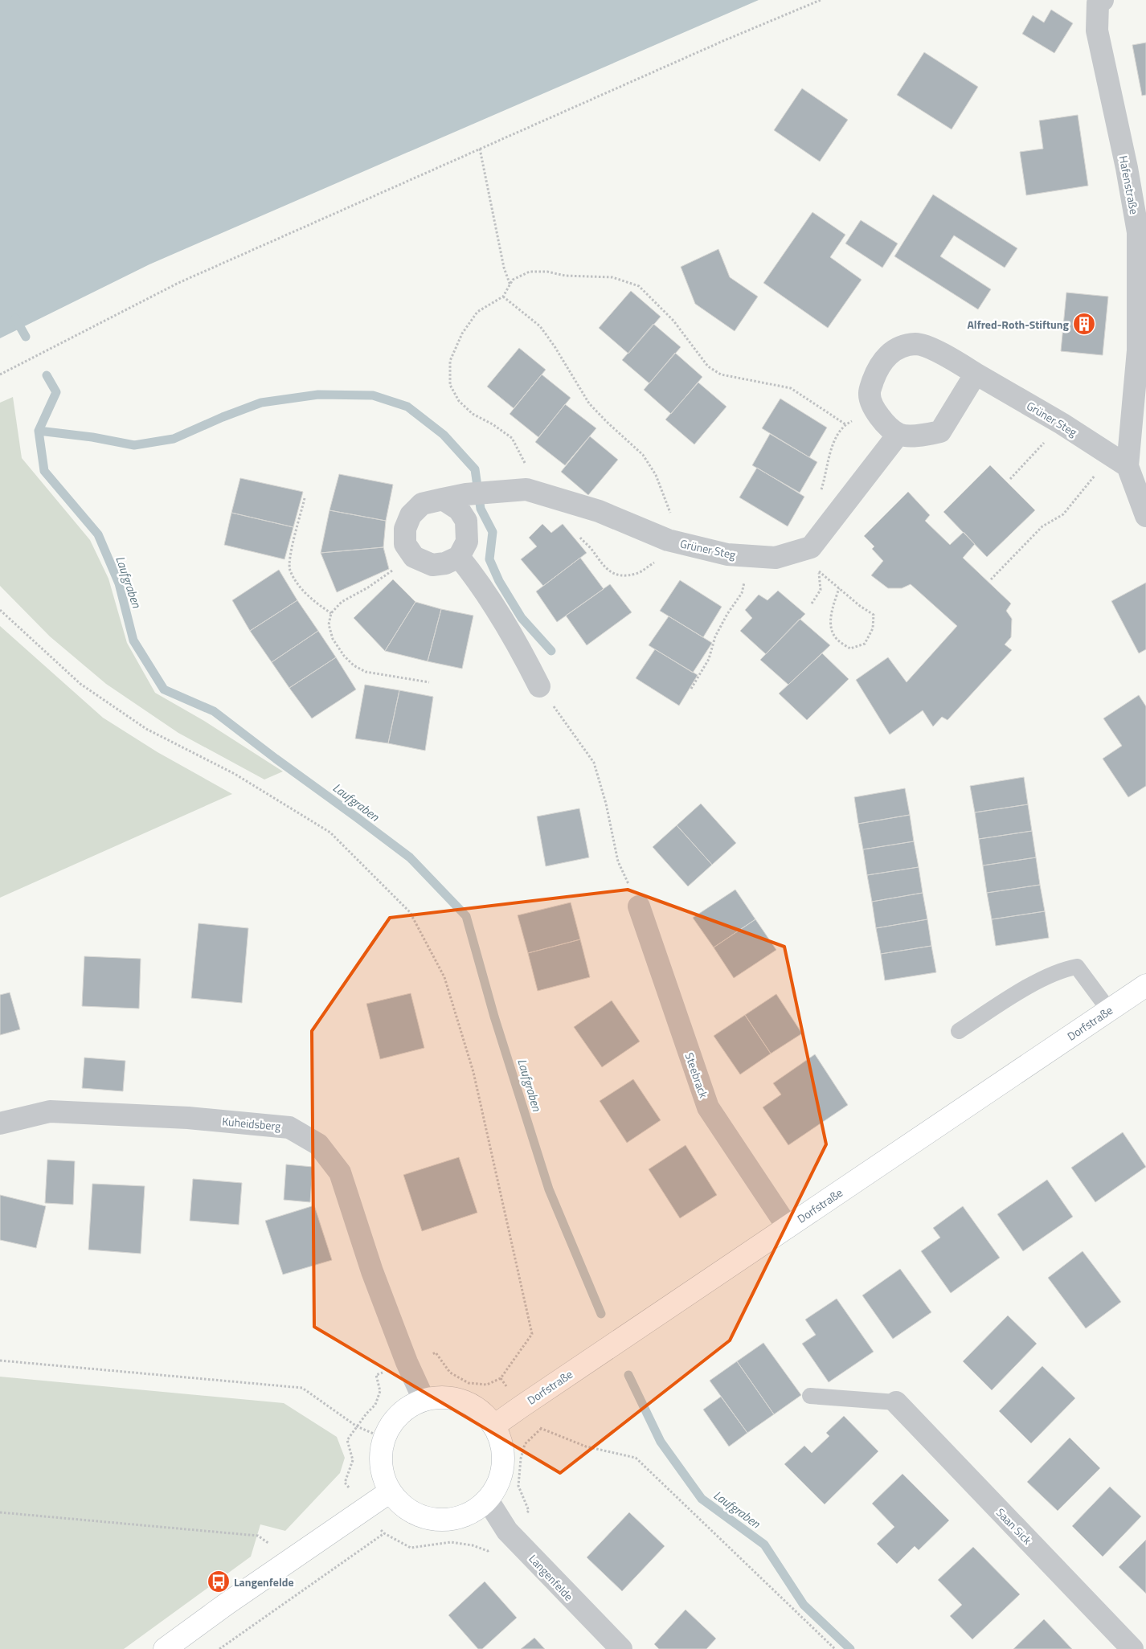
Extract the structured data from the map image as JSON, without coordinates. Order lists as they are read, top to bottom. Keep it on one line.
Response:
{"streets":{"street":["Hafenstraße","Grüner Steg","Dorfstraße","Steebrack","Kuheidsberg","Saan Sick","Langenfelde"]},"crossings":[["Hafenstraße","Grüner Steg"],["Dorfstraße","Steebrack"],["Dorfstraße","Kuheidsberg"],["Dorfstraße","Langenfelde"],["Kuheidsberg","Langenfelde"]],"water":["Laufgraben"],"places":{"building":["Alfred-Roth-Stiftung"],"bus stop":["Langenfelde"]}}
